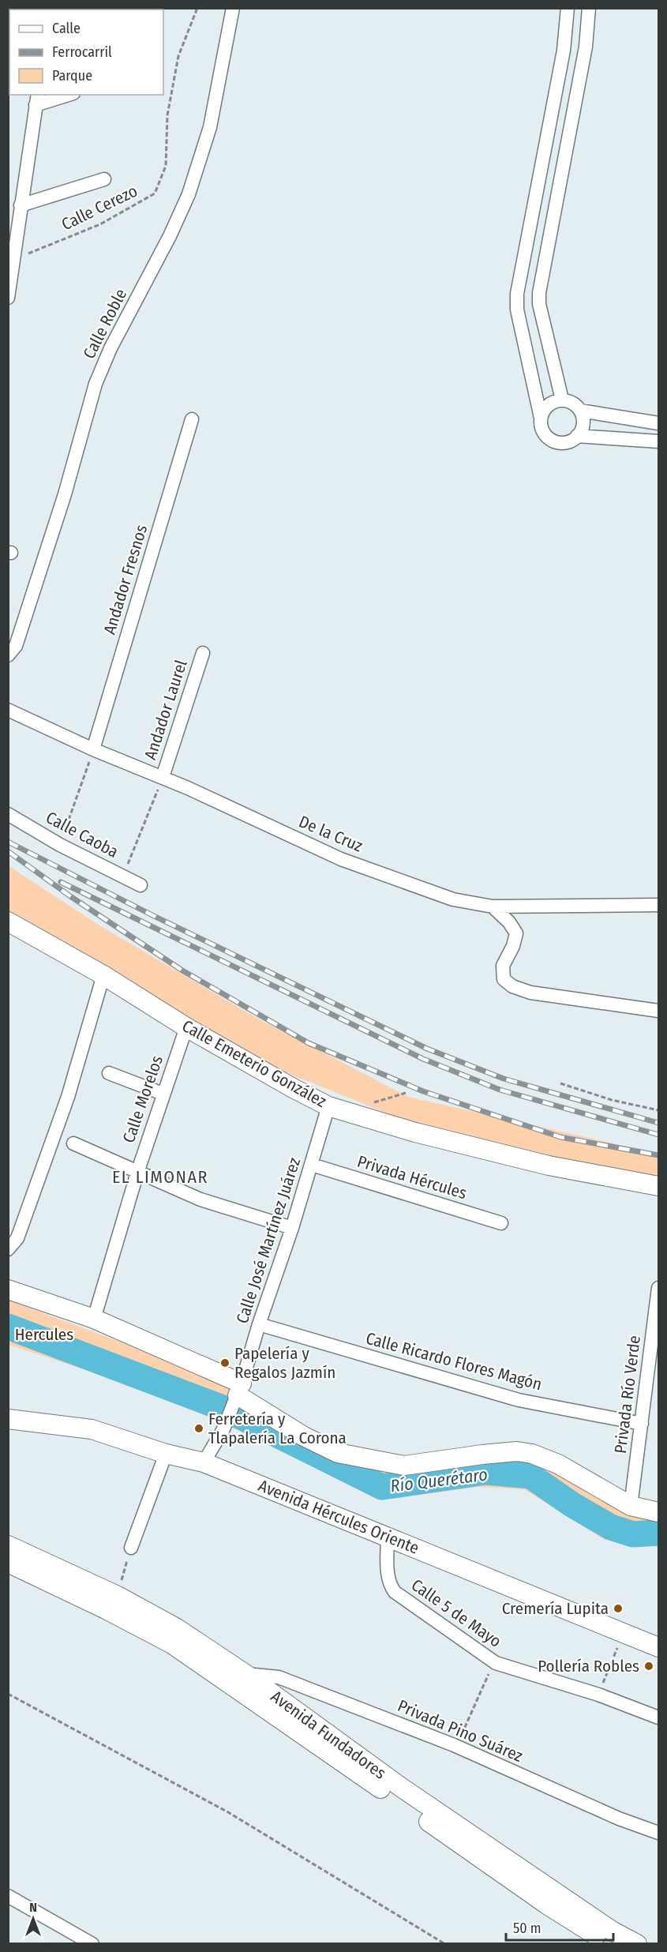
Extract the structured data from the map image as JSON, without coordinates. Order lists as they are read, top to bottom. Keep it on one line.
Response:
{"streets":{"street":["Calle Roble","Andador Fresnos","Andador Laurel","De la Cruz","Calle Caoba","Calle Emeterio González","Calle Morelos","Privada Hércules","Calle José Martínez Juárez","Calle Ricardo Flores Magón","Privada Río Verde","Avenida Hércules Oriente","Calle 5 de Mayo","Privada Pino Suárez","Avenida Fundadores"],"path":["Calle Cerezo"]},"crossings":[["Andador Fresnos","De la Cruz"],["Andador Laurel","De la Cruz"],["Calle Emeterio González","Calle Morelos"],["Calle Emeterio González","Calle José Martínez Juárez"],["Privada Hércules","Calle José Martínez Juárez"],["Calle José Martínez Juárez","Calle Ricardo Flores Magón"],["Calle José Martínez Juárez","Avenida Hércules Oriente"],["Calle Ricardo Flores Magón","Privada Río Verde"],["Avenida Hércules Oriente","Calle 5 de Mayo"],["Privada Pino Suárez","Avenida Fundadores"]],"districts":["EL LIMONAR"],"water":["Río Querétaro"],"parks":["Hercules"],"places":["Papelería y Regalos Jazmín","Ferretería y Tlapalería La Corona","Cremería Lupita","Pollería Robles"],"legend":["Calle","Ferrocarril","Parque"],"scale_bar":"50 m","north":"top"}
